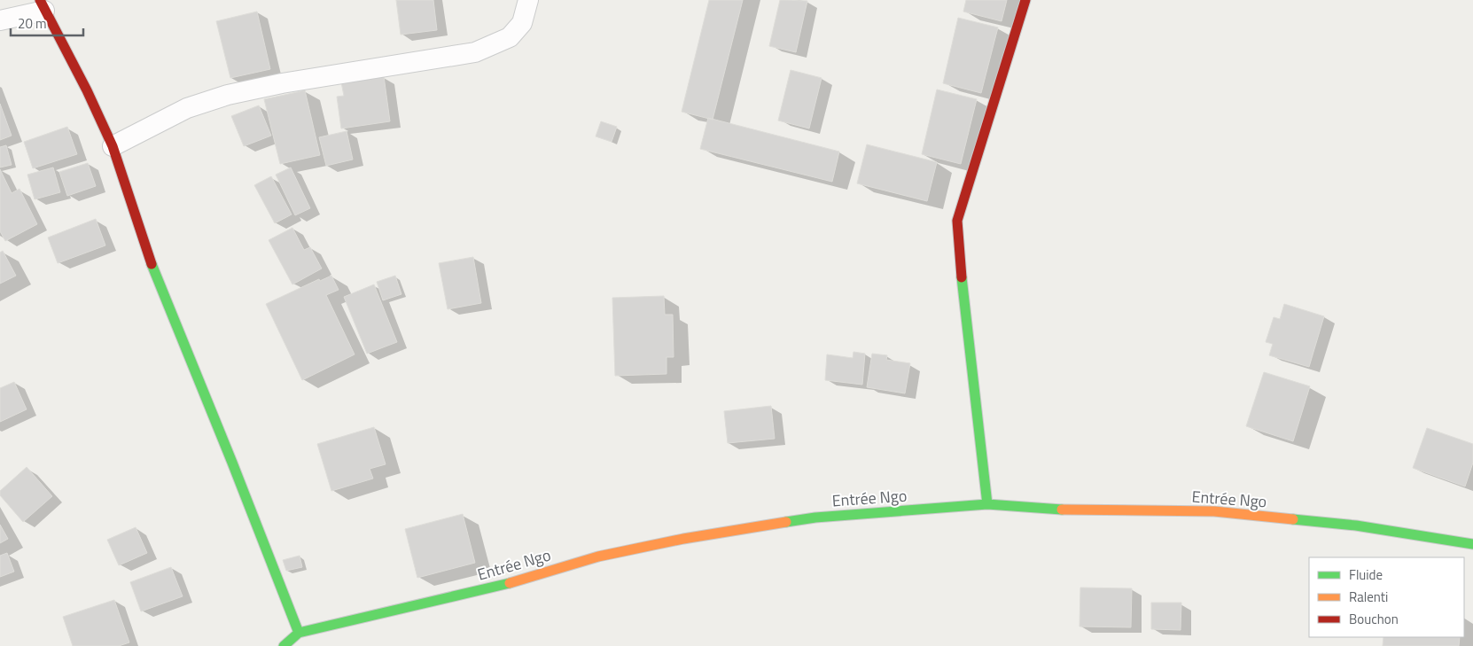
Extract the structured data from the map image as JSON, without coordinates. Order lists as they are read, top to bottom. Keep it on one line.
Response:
{"streets":{"street":["Entrée Ngo"]},"legend":["Fluide","Ralenti","Bouchon"],"scale_bar":"20 m"}
